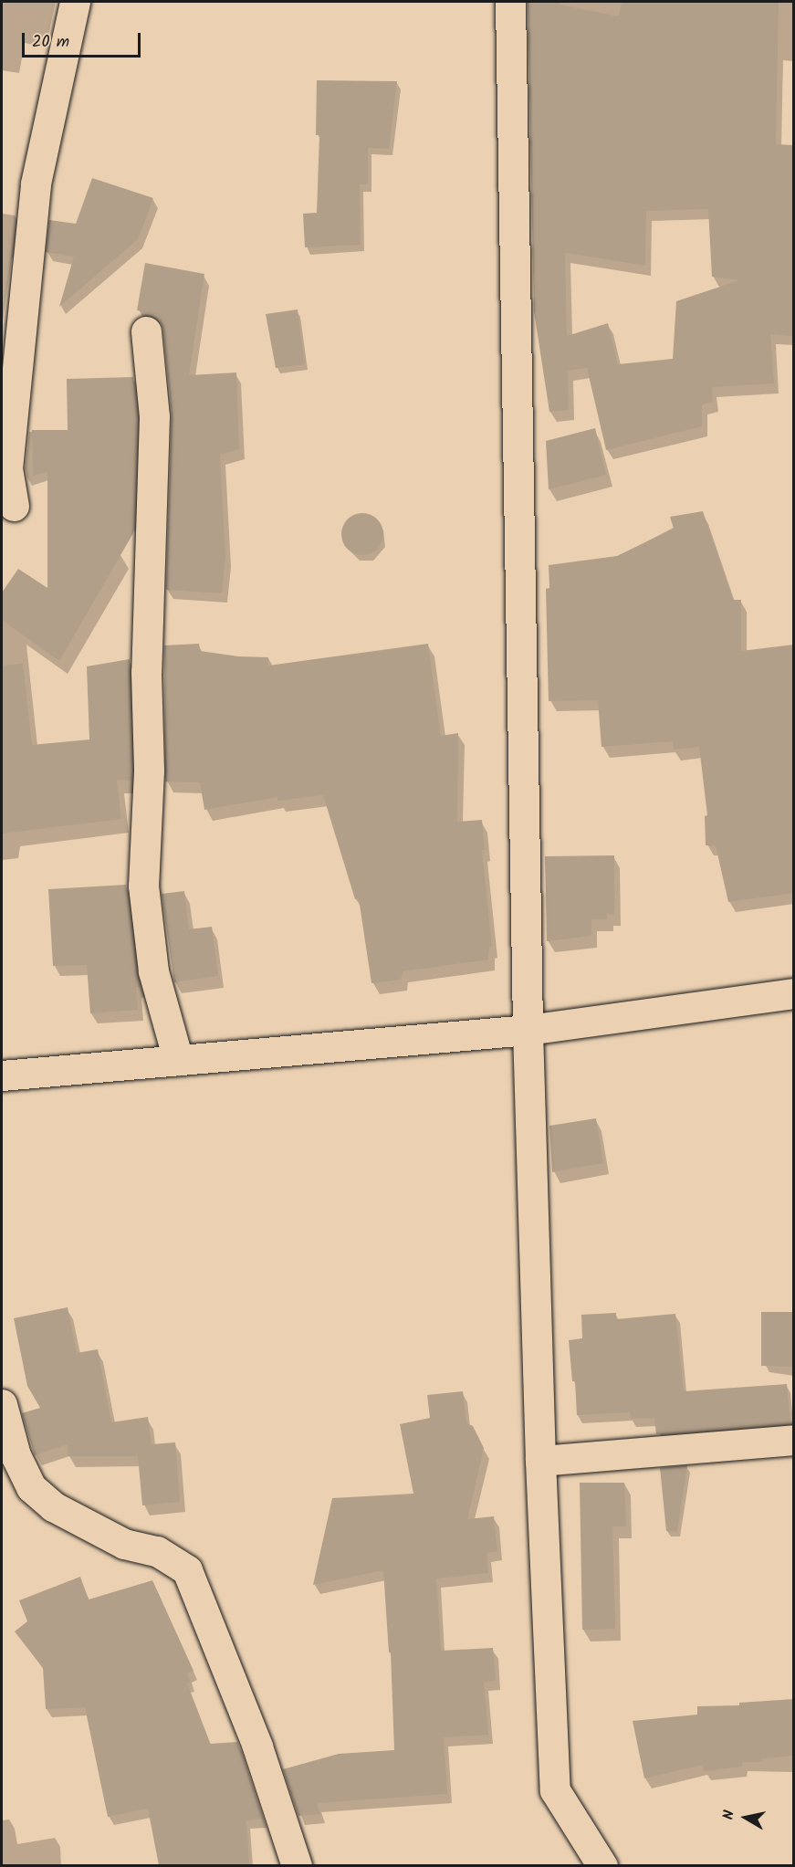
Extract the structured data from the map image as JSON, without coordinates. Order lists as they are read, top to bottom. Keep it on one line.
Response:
{"scale_bar":"20 m","north":"left"}
